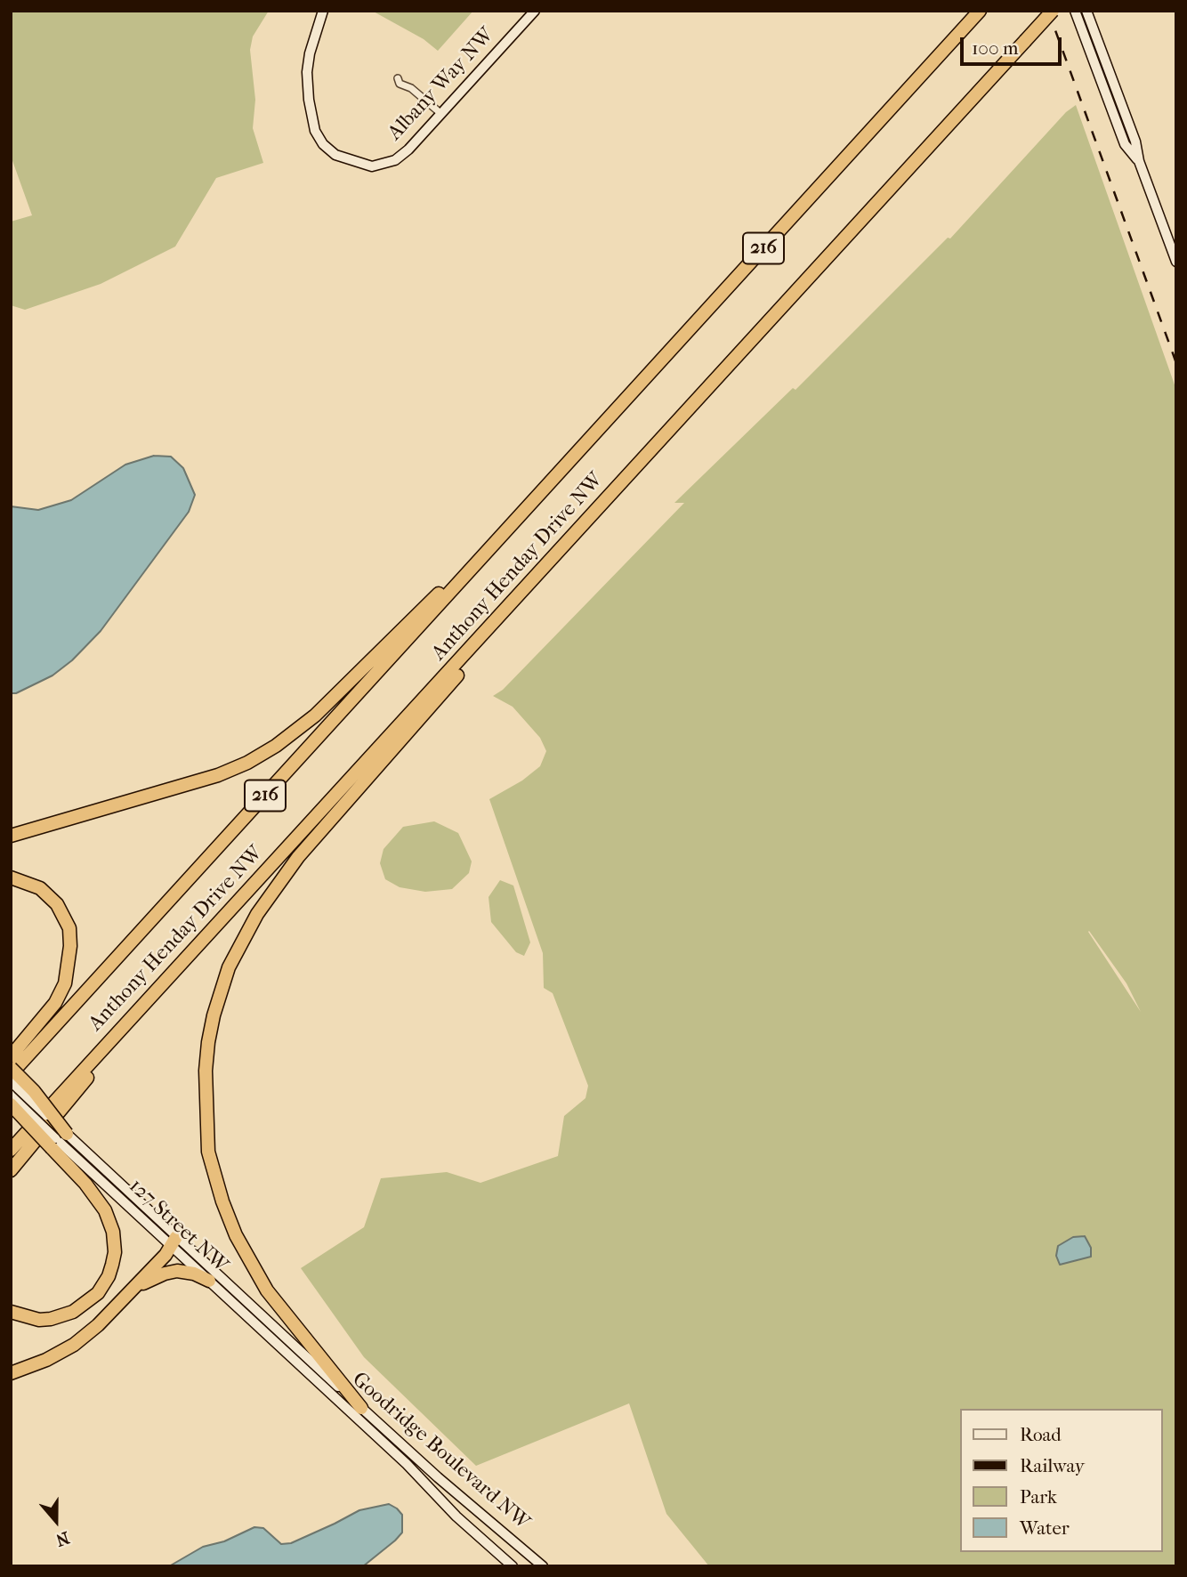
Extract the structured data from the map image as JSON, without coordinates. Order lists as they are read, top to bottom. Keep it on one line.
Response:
{"streets":{"highway":["216","Anthony Henday Drive NW"],"main road":["Albany Way NW","127 Street NW","Goodridge Boulevard NW"]},"crossings":[["127 Street NW","Goodridge Boulevard NW"]],"legend":["Road","Railway","Park","Water"],"scale_bar":"100 m","north":"bottom"}
